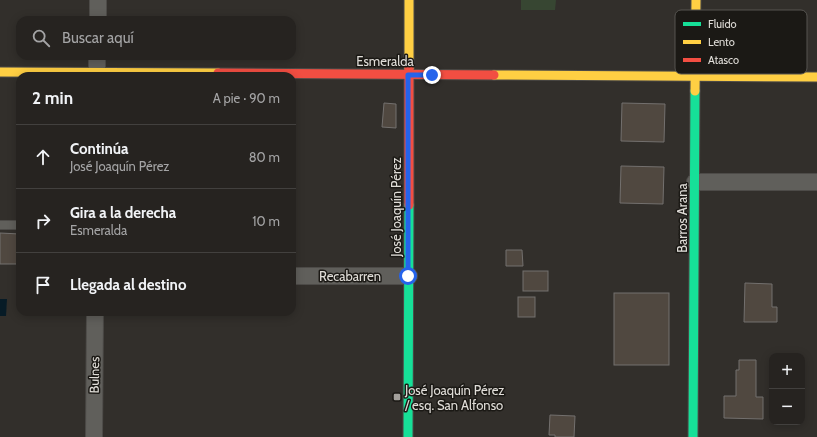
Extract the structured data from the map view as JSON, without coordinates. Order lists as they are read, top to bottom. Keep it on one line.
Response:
{"streets":{"main road":["Esmeralda","José Joaquín Pérez","Barros Arana"],"street":["Recabarren","Bulnes"]},"crossings":[["Esmeralda","José Joaquín Pérez"],["Esmeralda","Barros Arana"],["José Joaquín Pérez","Recabarren"]],"places":{"transit":["José Joaquín Pérez / esq. San Alfonso"]},"legend":["Fluido","Lento","Atasco"],"page":{"search":"Buscar aquí","heading":["2 min","A pie · 90 m"],"list":[["Continúa","José Joaquín Pérez","80 m"],["Gira a la derecha","Esmeralda","10 m"],"Llegada al destino"],"map_buttons":["+","−"]}}
